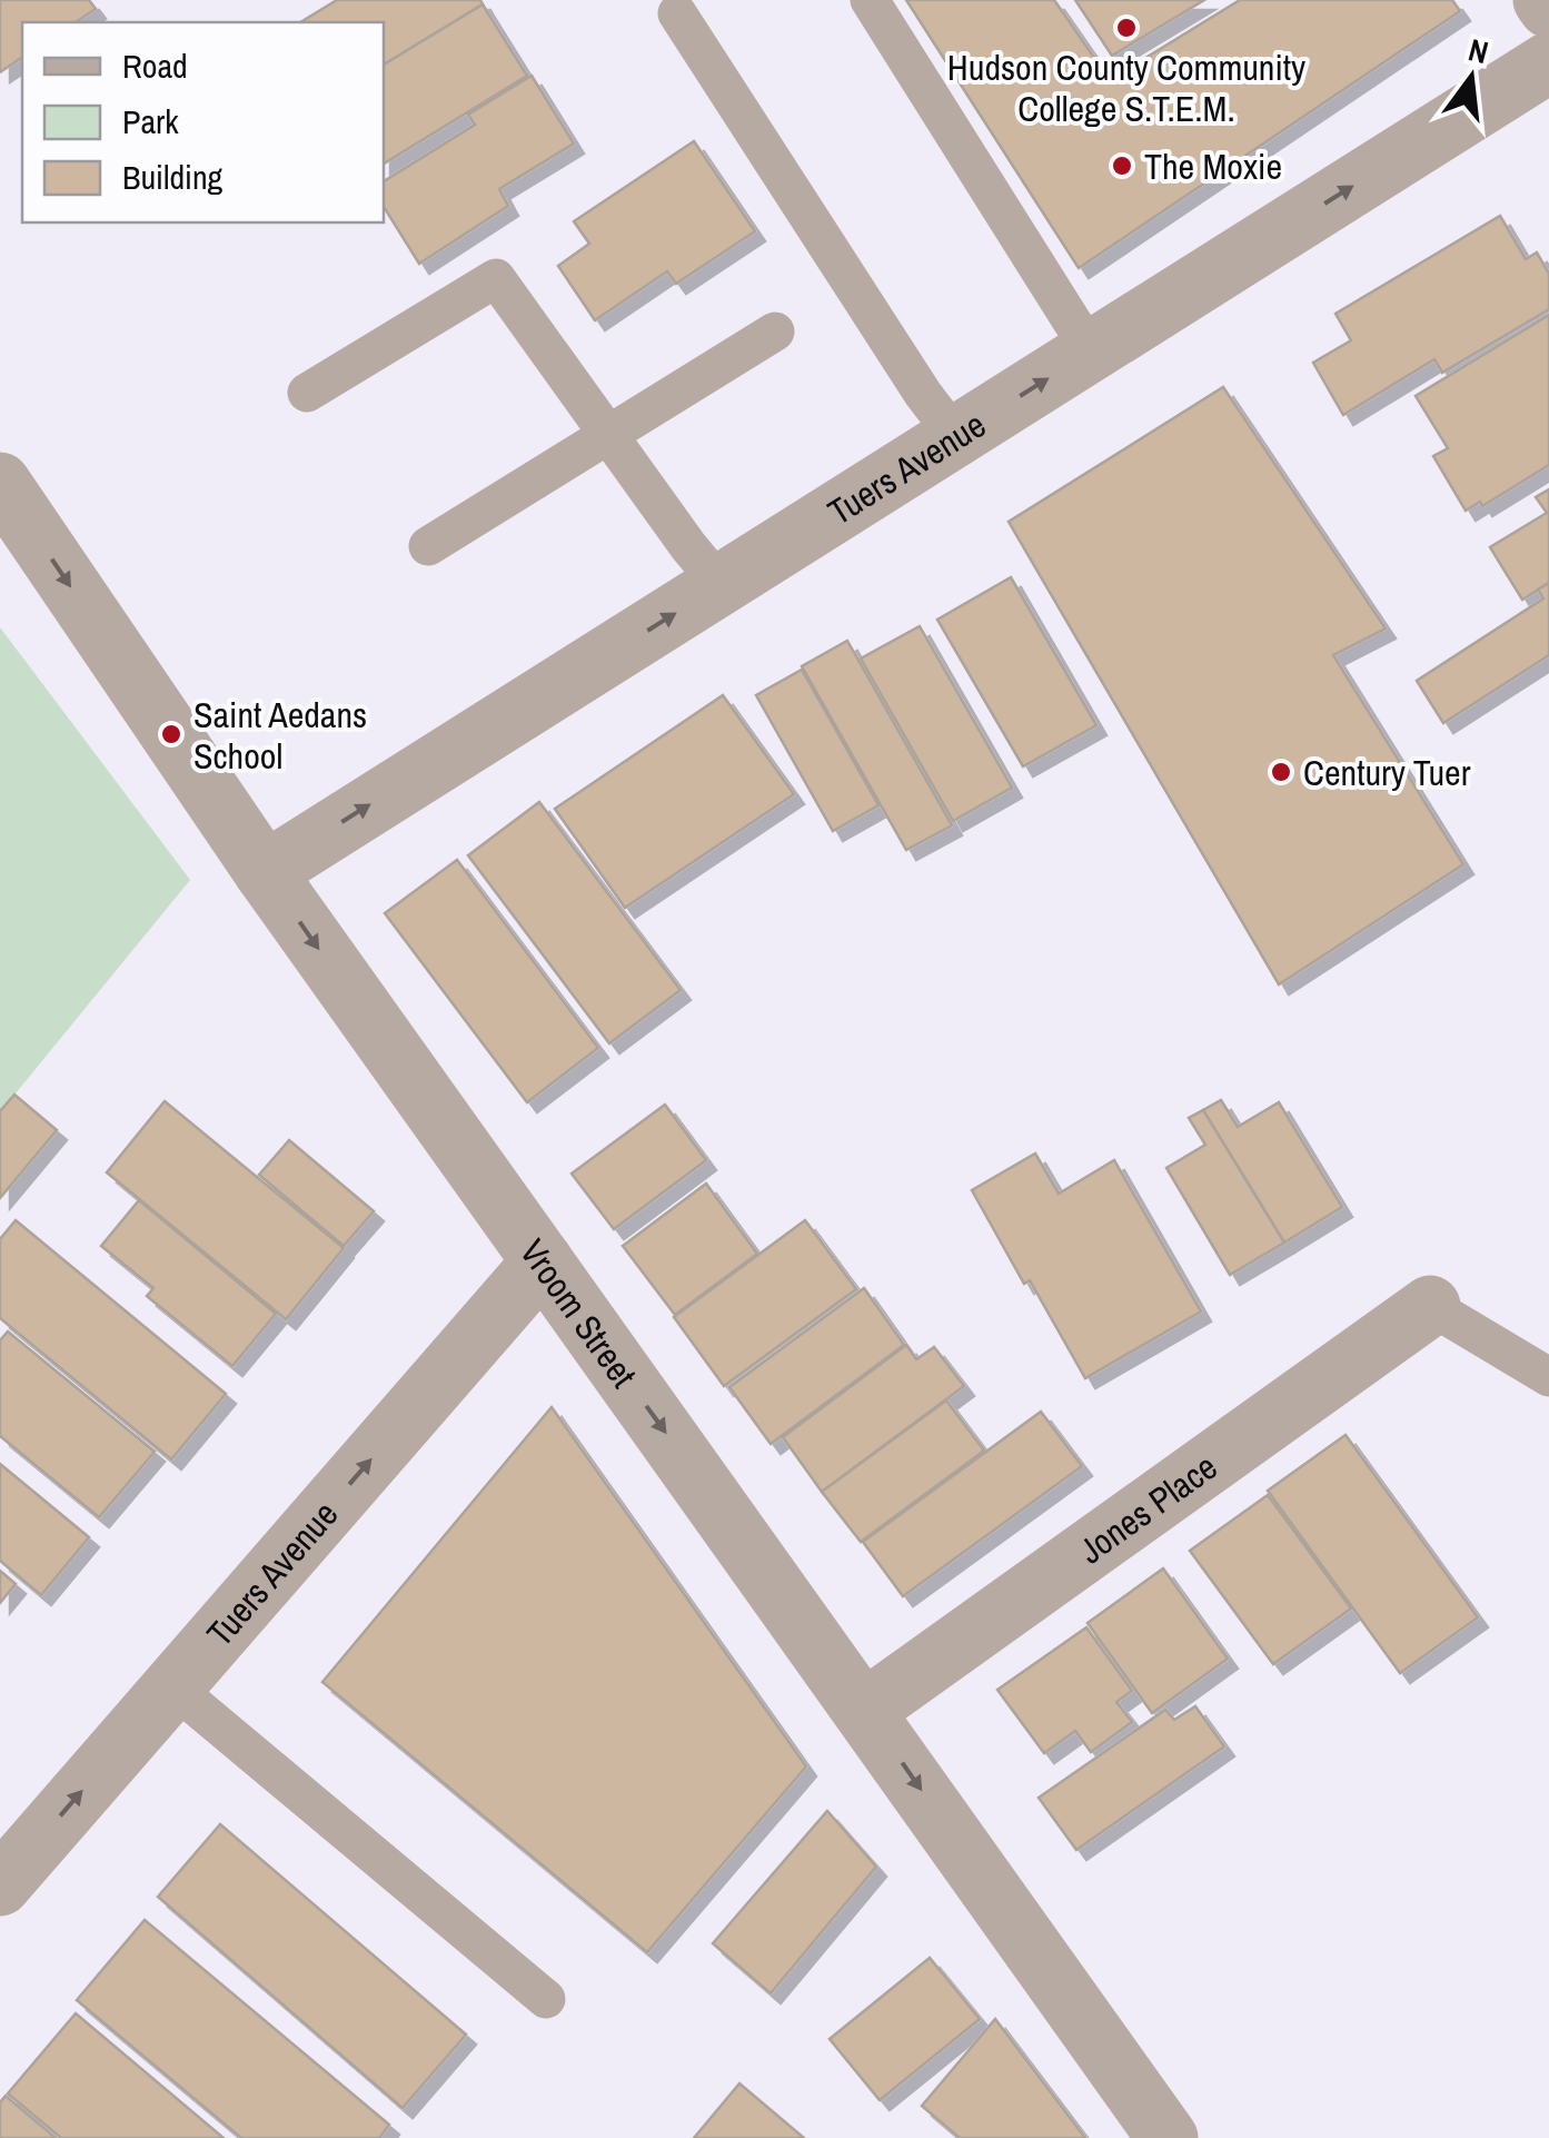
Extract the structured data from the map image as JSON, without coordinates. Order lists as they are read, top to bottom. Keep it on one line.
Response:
{"streets":{"street":["Tuers Avenue","Vroom Street","Jones Place"]},"crossings":[["Tuers Avenue","Vroom Street"],["Vroom Street","Jones Place"]],"one_way":["Tuers Avenue","Vroom Street"],"places":["Hudson County Community College S.T.E.M.","The Moxie","Saint Aedans School","Century Tuer"],"legend":["Road","Park","Building"],"north":"top"}
